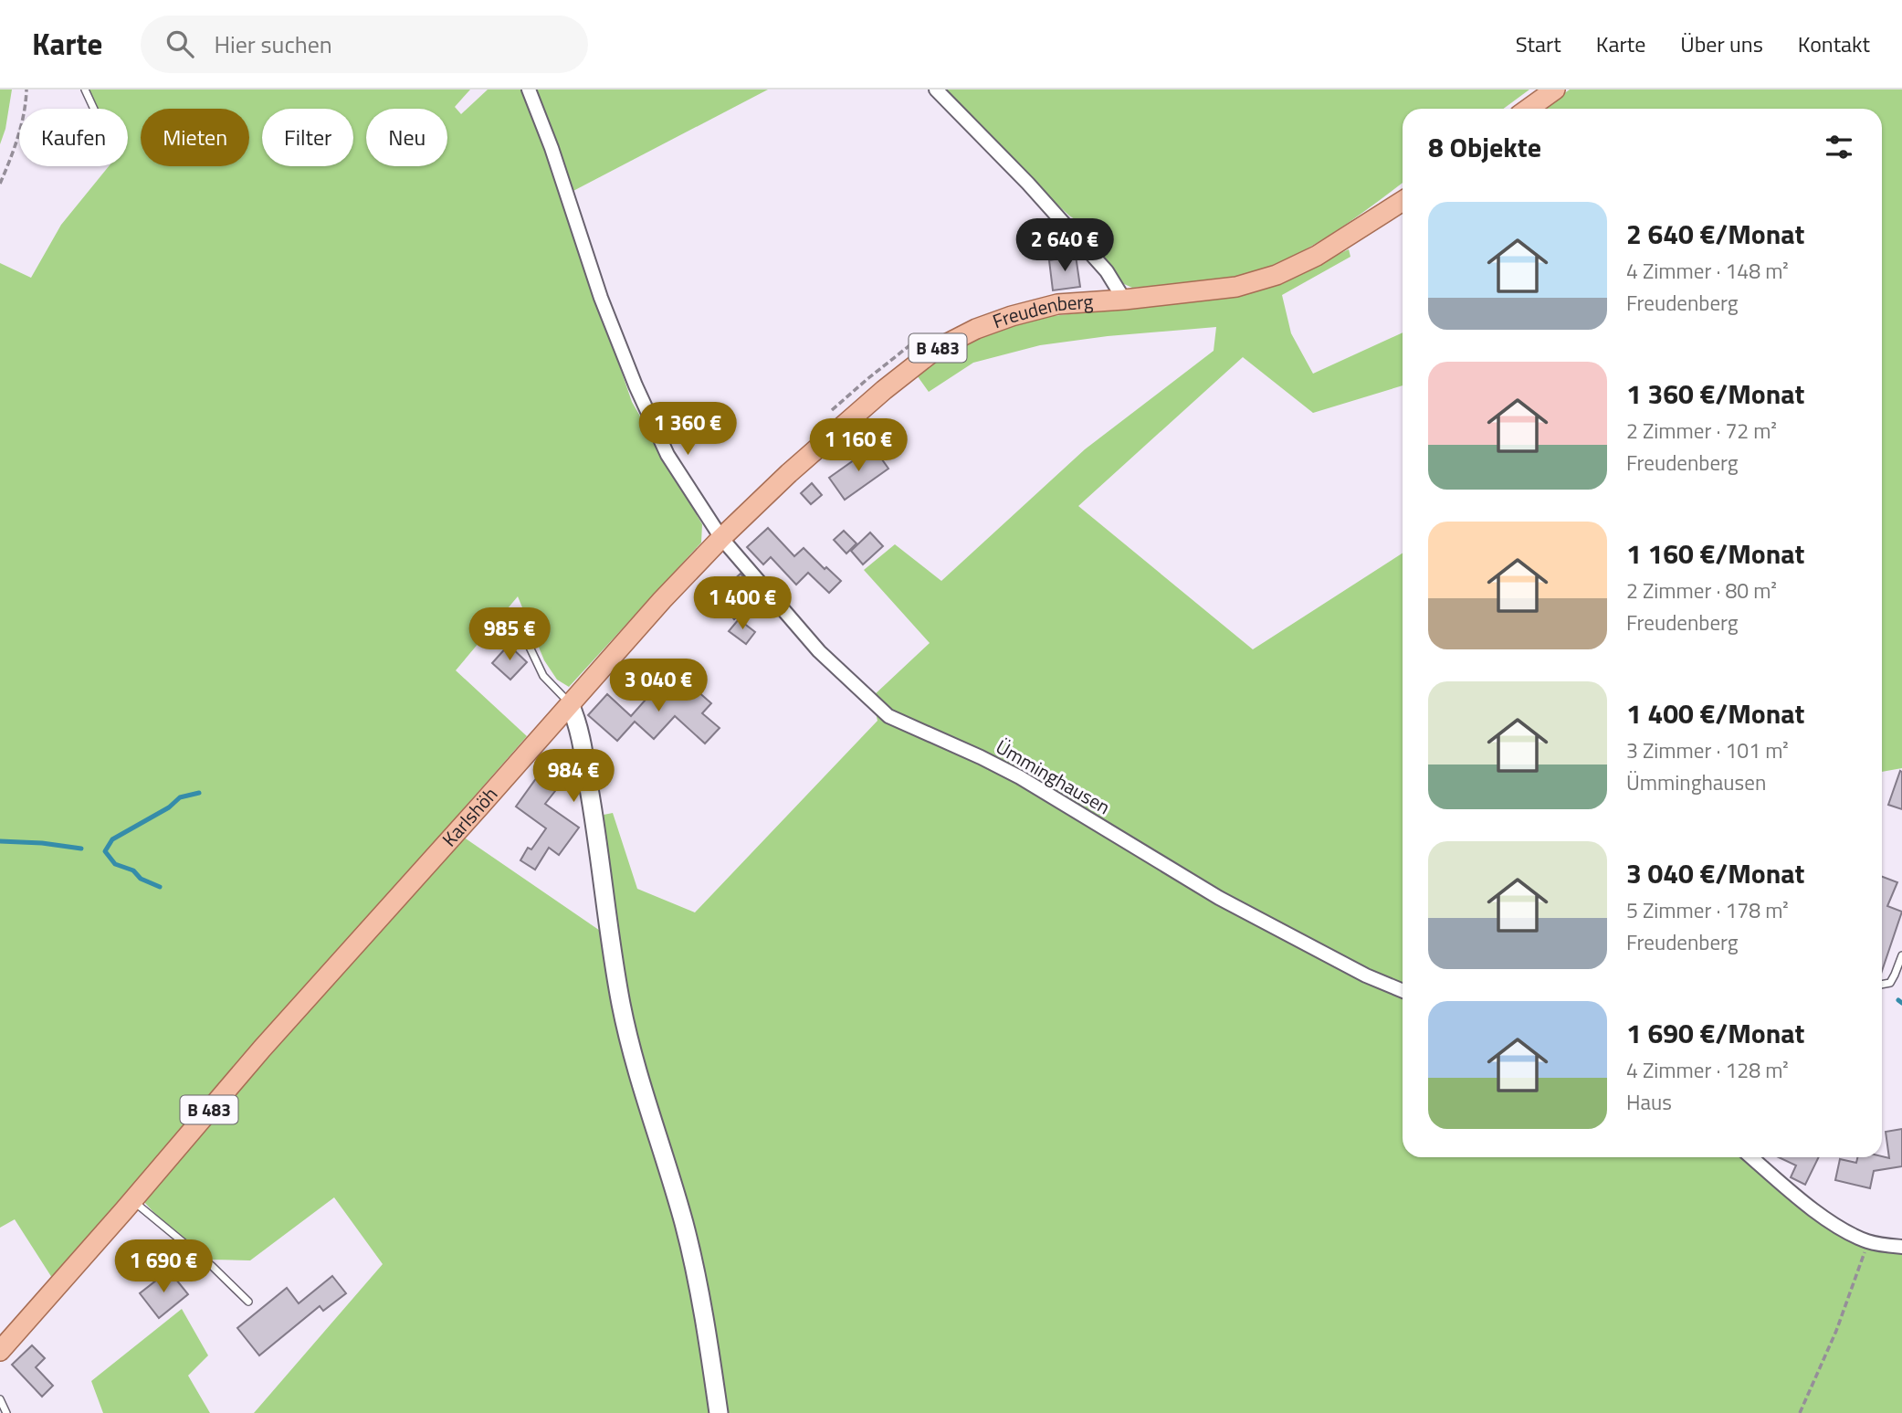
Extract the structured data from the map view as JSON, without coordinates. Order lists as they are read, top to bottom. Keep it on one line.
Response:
{"streets":{"main road":["Freudenberg","B 483","Karlshöh"],"street":["Ümminghausen"]},"crossings":[["Freudenberg","Ümminghausen"],["Freudenberg","Karlshöh"],["B 483","Karlshöh"]],"page":{"header":"Karte","search":"Hier suchen","nav":["Start","Karte","Über uns","Kontakt"],"chip":["Kaufen","Mieten","Filter","Neu"],"heading":"8 Objekte","list":[{"name":"2 640 €/Monat","note":"4 Zimmer · 148 m² · Freudenberg"},{"name":"1 360 €/Monat","note":"2 Zimmer · 72 m² · Freudenberg"},{"name":"1 160 €/Monat","note":"2 Zimmer · 80 m² · Freudenberg"},{"name":"1 400 €/Monat","note":"3 Zimmer · 101 m² · Ümminghausen"},{"name":"3 040 €/Monat","note":"5 Zimmer · 178 m² · Freudenberg"},{"name":"1 690 €/Monat","note":"4 Zimmer · 128 m² · Haus"}],"price":["2 640 €","1 360 €","1 160 €","1 400 €","985 €","3 040 €","984 €","1 690 €"]}}
